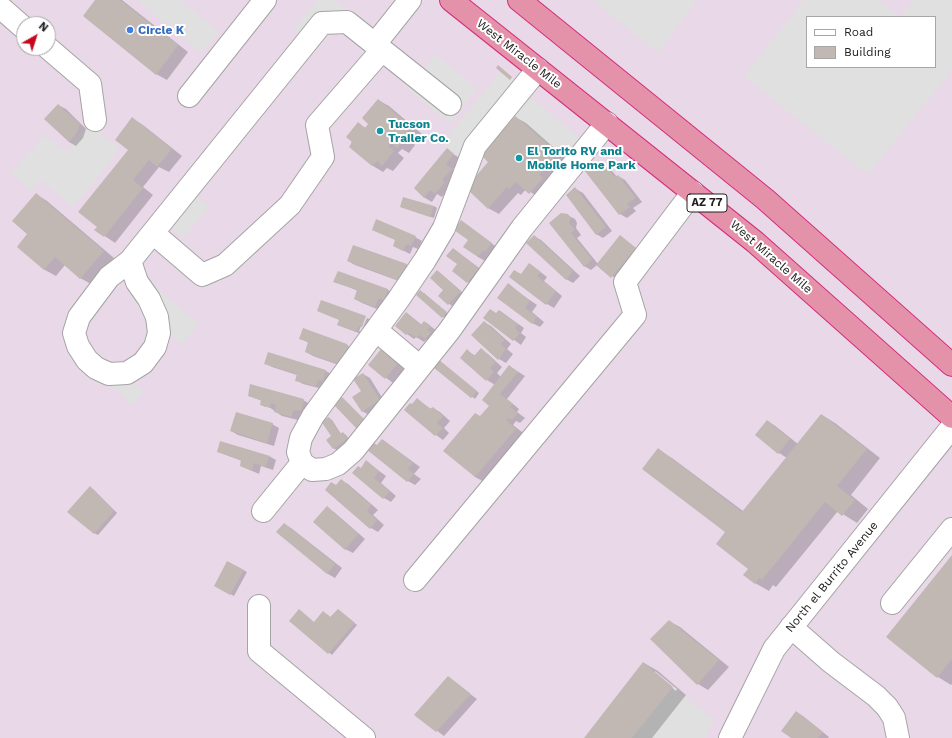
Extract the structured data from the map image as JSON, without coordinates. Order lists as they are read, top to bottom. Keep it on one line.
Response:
{"streets":{"highway":["West Miracle Mile","AZ 77"],"street":["North el Burrito Avenue"]},"places":["Circle K","Tucson Trailer Co.","El Torito RV and Mobile Home Park"],"legend":["Road","Building"],"north":"top right"}
